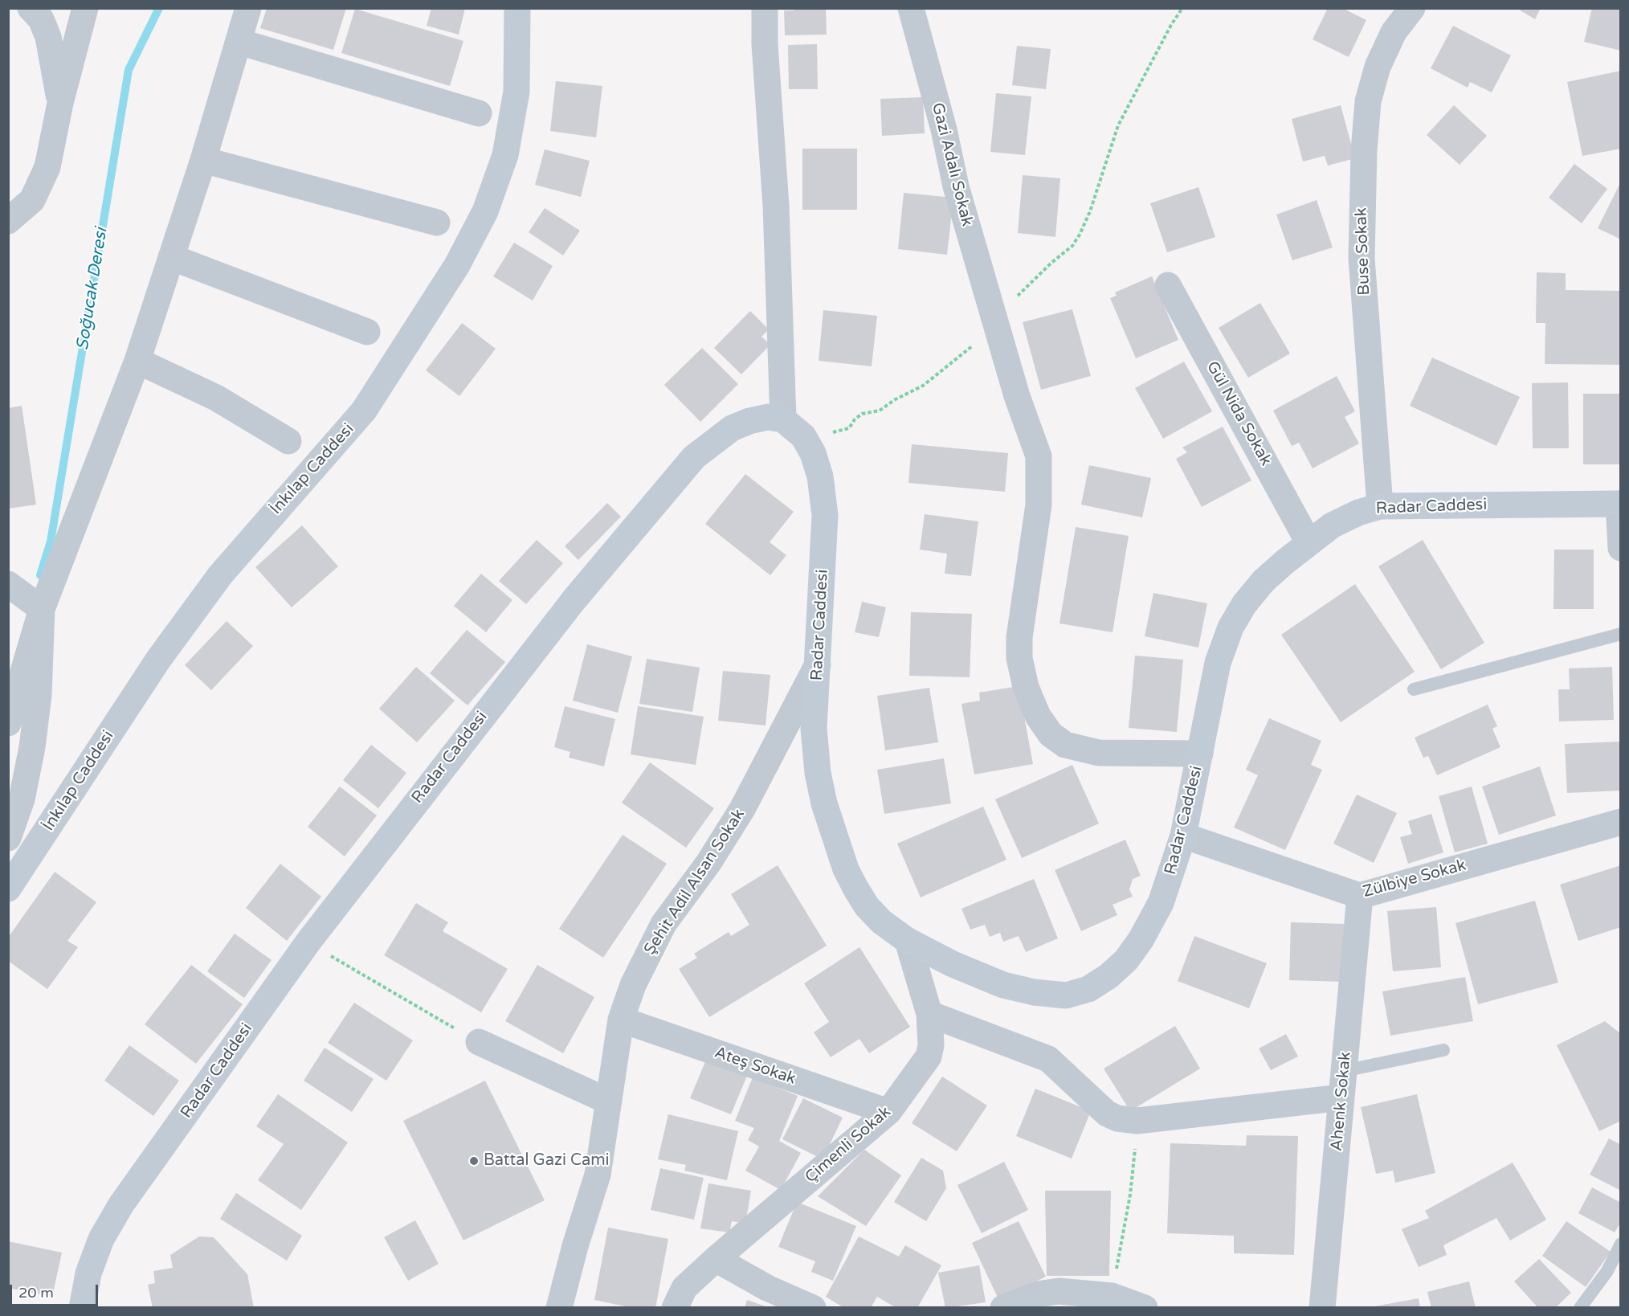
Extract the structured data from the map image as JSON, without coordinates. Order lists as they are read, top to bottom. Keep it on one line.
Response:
{"streets":{"street":["Gazi Adalı Sokak","Buse Sokak","Gül Nida Sokak","İnkılap Caddesi","Radar Caddesi","Zülbiye Sokak","Şehit Adil Alsan Sokak","Ateş Sokak","Ahenk Sokak","Çimenli Sokak"]},"crossings":[["Gazi Adalı Sokak","Radar Caddesi"],["Buse Sokak","Radar Caddesi"],["Gül Nida Sokak","Radar Caddesi"],["Radar Caddesi","Zülbiye Sokak"],["Radar Caddesi","Şehit Adil Alsan Sokak"],["Radar Caddesi","Çimenli Sokak"],["Zülbiye Sokak","Ahenk Sokak"],["Şehit Adil Alsan Sokak","Ateş Sokak"],["Ateş Sokak","Çimenli Sokak"]],"water":["Soğucak Deresi"],"places":["Battal Gazi Cami"],"scale_bar":"20 m"}
